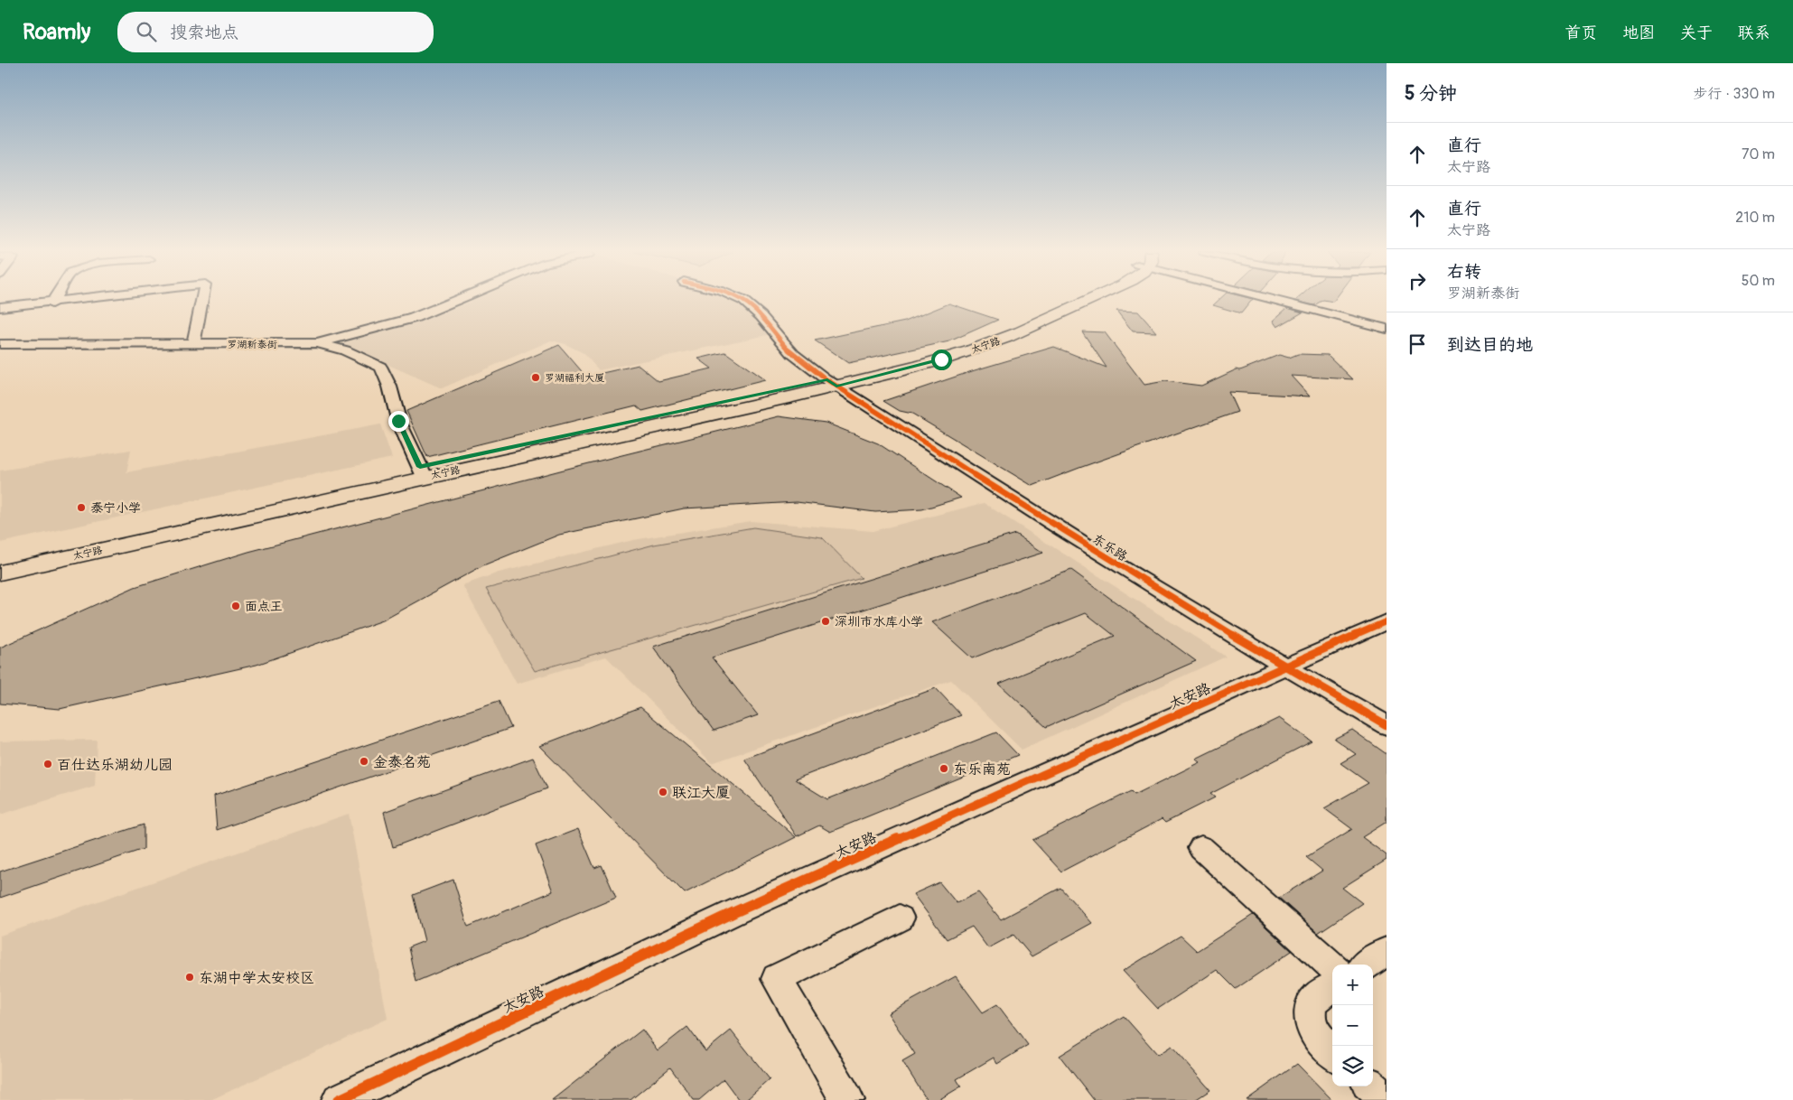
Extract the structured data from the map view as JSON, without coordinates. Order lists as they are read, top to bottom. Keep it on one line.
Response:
{"streets":{"main road":["太宁路"],"street":["罗湖新泰街","东乐路","太安路"]},"crossings":[["罗湖新泰街","太宁路"],["太宁路","东乐路"],["东乐路","太安路"]],"places":["罗湖福利大厦","泰宁小学","面点王","深圳市水库小学","金泰名苑","百仕达乐湖幼儿园","东乐南苑","联江大厦","东湖中学太安校区"],"page":{"header":"Roamly","search":"搜索地点","nav":["首页","地图","关于","联系"],"heading":["5 分钟","步行 · 330 m"],"list":[["直行","太宁路","70 m"],["直行","太宁路","210 m"],["右转","罗湖新泰街","50 m"],"到达目的地"],"map_buttons":["+","−"]}}
